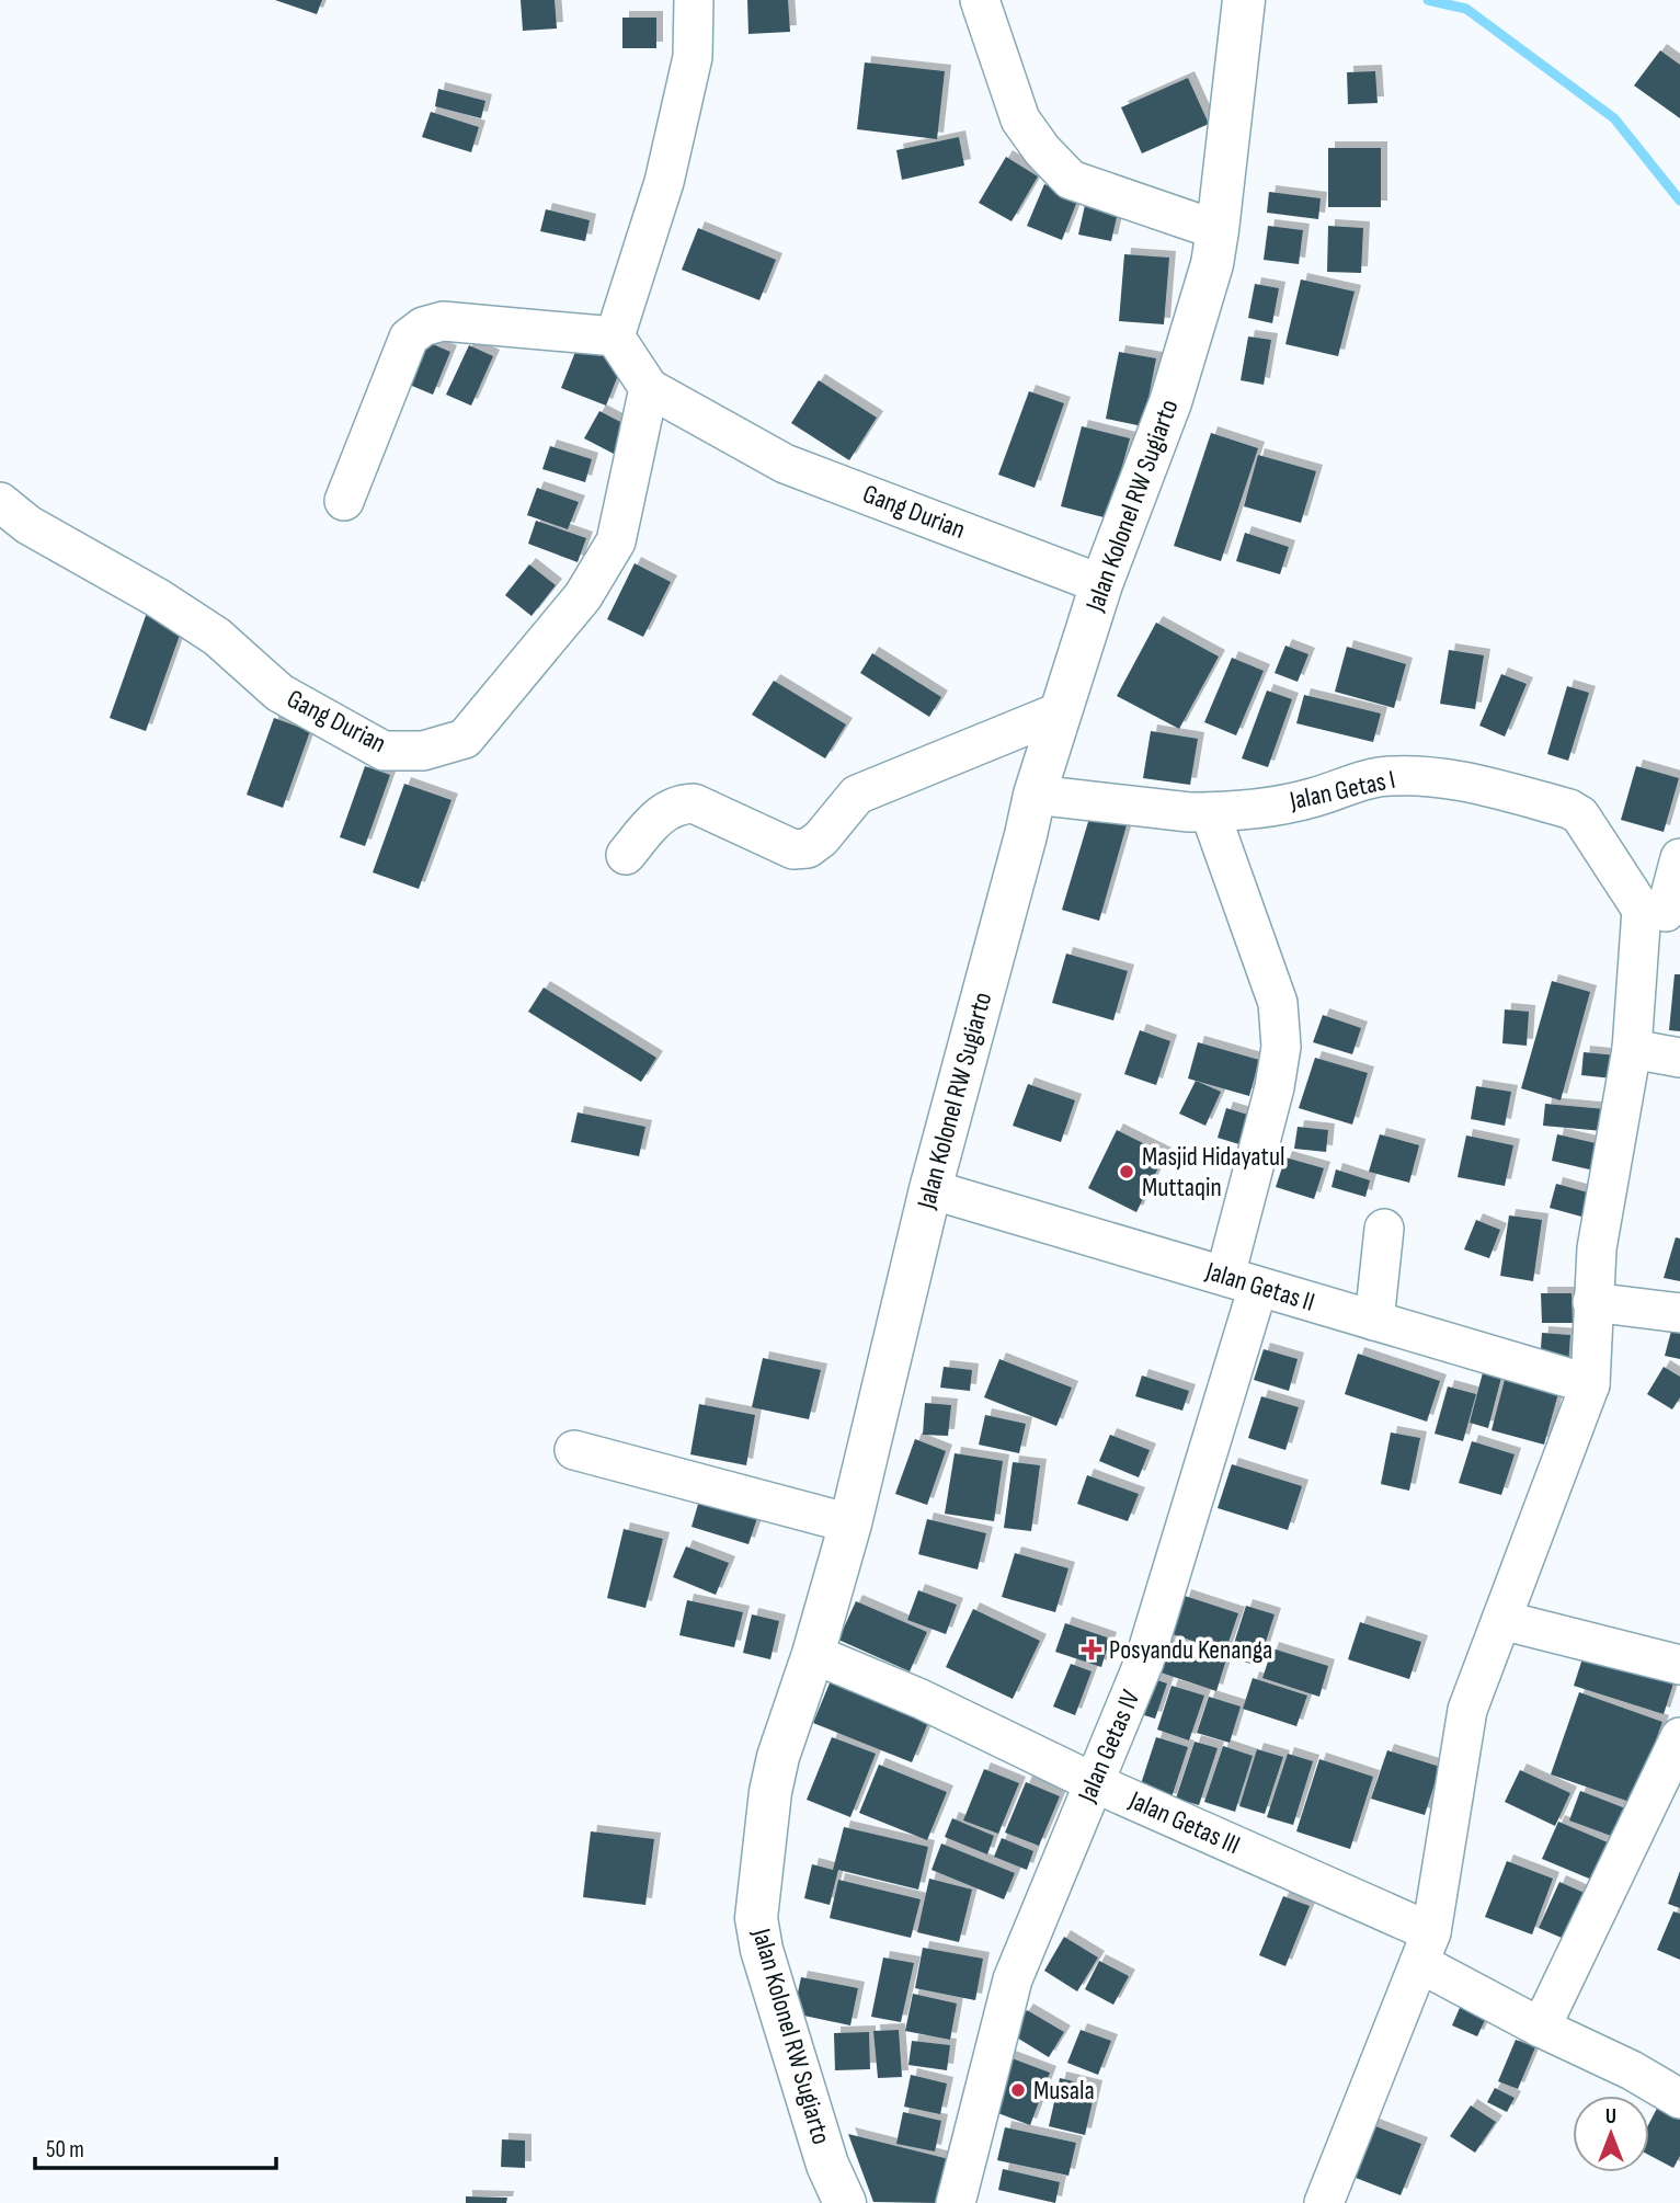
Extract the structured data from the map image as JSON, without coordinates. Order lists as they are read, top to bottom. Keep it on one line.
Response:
{"streets":{"main road":["Jalan Kolonel RW Sugiarto"],"street":["Gang Durian","Jalan Getas I","Jalan Getas II","Jalan Getas IV","Jalan Getas III"]},"crossings":[["Jalan Kolonel RW Sugiarto","Gang Durian"],["Jalan Kolonel RW Sugiarto","Jalan Getas I"],["Jalan Kolonel RW Sugiarto","Jalan Getas II"],["Jalan Kolonel RW Sugiarto","Jalan Getas III"],["Jalan Getas I","Jalan Getas IV"],["Jalan Getas II","Jalan Getas IV"],["Jalan Getas IV","Jalan Getas III"]],"places":{"other":["Masjid Hidayatul Muttaqin","Musala"],"health":["Posyandu Kenanga"]},"scale_bar":"50 m","north":"top"}
